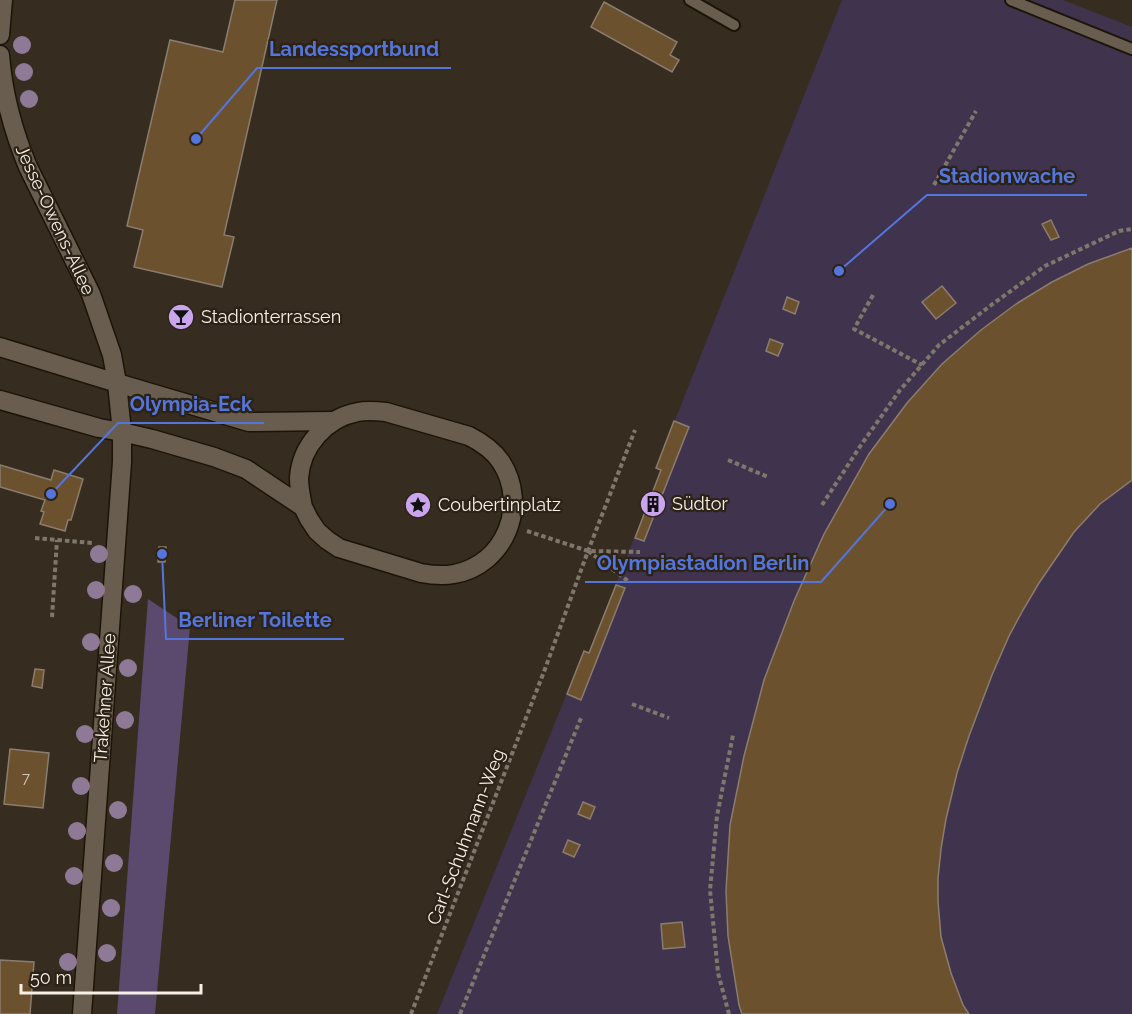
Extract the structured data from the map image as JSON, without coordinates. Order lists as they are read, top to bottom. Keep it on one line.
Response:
{"streets":{"street":["Jesse-Owens-Allee","Trakehner Allee"],"path":["Carl-Schuhmann-Weg"]},"crossings":[["Jesse-Owens-Allee","Trakehner Allee"]],"places":{"other":["Landessportbund","Stadionwache","Olympia-Eck","Olympiastadion Berlin","Berliner Toilette"],"bar":["Stadionterrassen"],"building":["Südtor"],"place":["Coubertinplatz"]},"house_numbers":["7"],"scale_bar":"50 m"}
